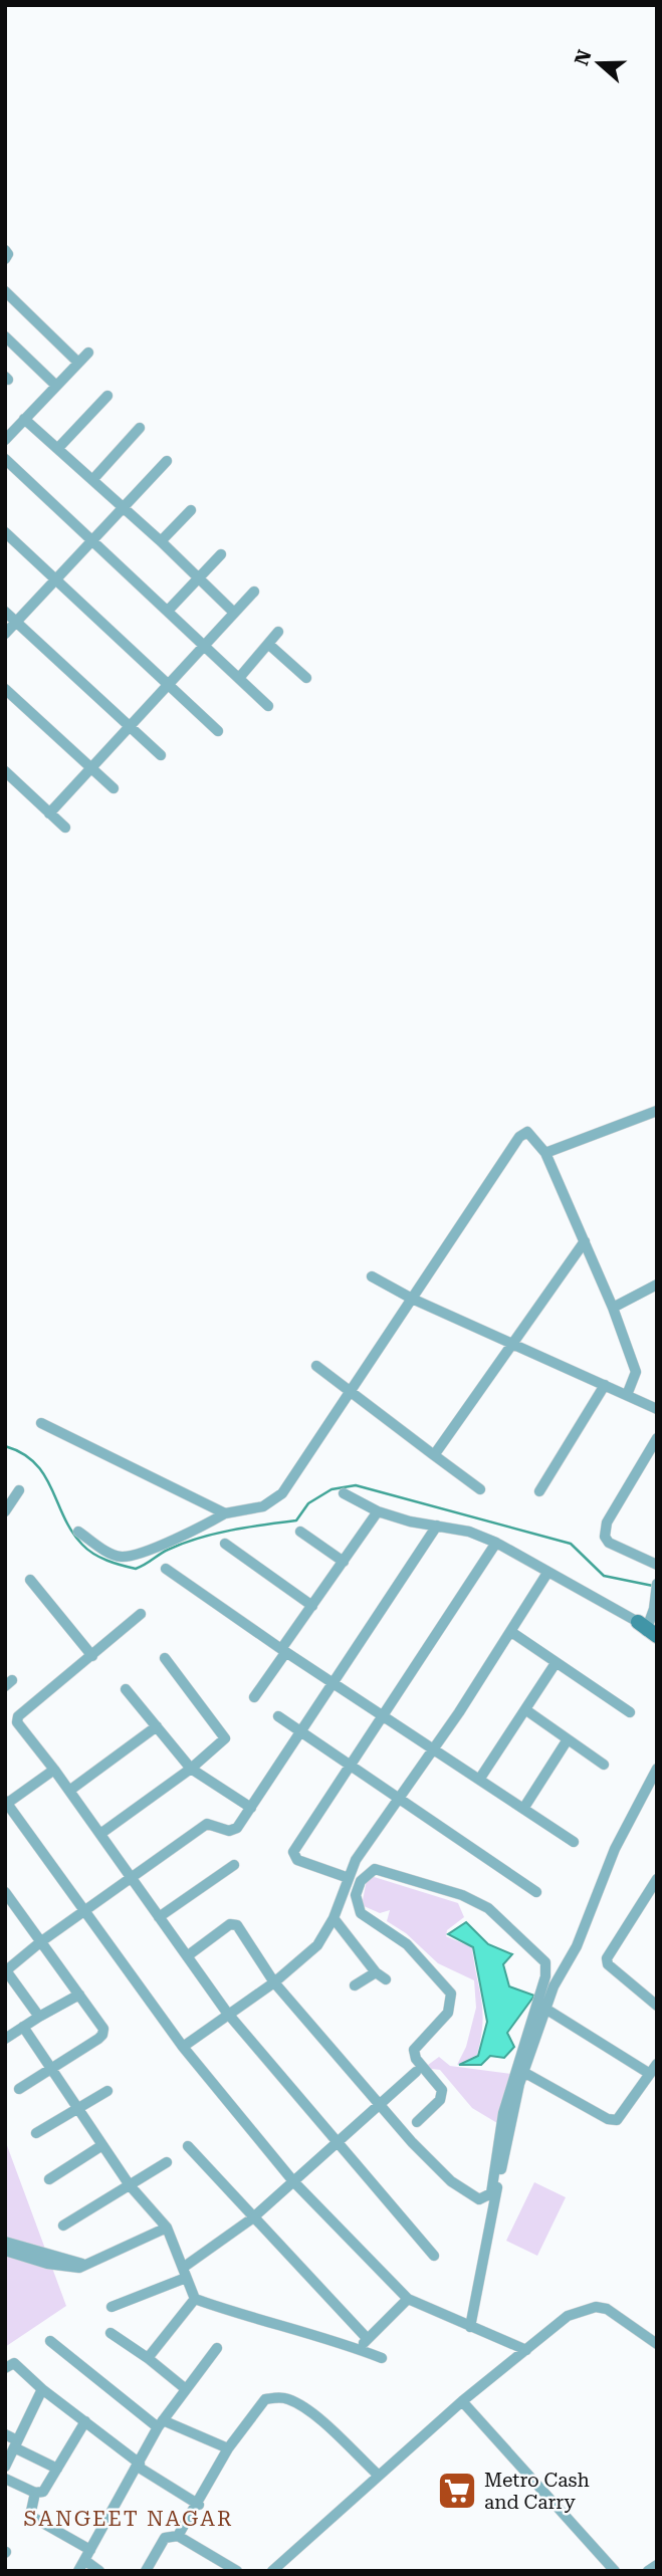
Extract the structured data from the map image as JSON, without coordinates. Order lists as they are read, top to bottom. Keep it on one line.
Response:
{"districts":["SANGEET NAGAR"],"places":{"supermarket":["Metro Cash and Carry"]},"north":"left"}
